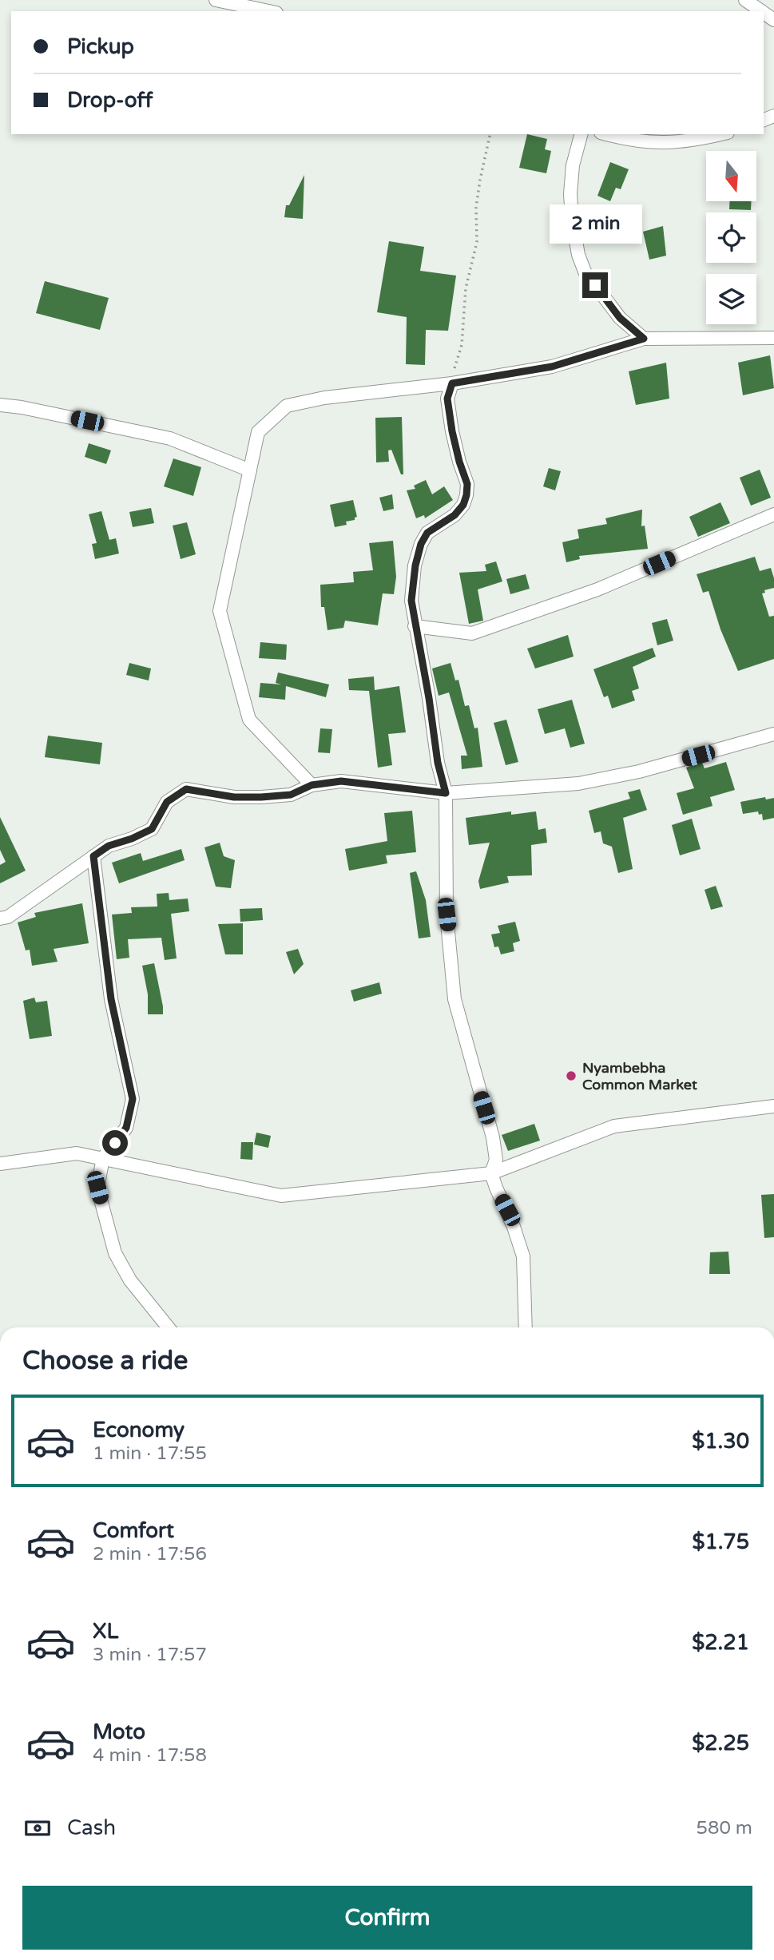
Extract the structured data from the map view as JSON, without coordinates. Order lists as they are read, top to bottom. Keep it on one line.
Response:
{"places":["Nyambebha Common Market"],"north":"bottom","page":{"banner":["Pickup","Drop-off"],"bubble":"2 min","heading":"Choose a ride","list":[{"name":"Economy","note":"1 min · 17:55","value":"$1.30"},{"name":"Comfort","note":"2 min · 17:56","value":"$1.75"},{"name":"XL","note":"3 min · 17:57","value":"$2.21"},{"name":"Moto","note":"4 min · 17:58","value":"$2.25"}],"pay":["Cash","580 m"],"buttons":"Confirm"}}
